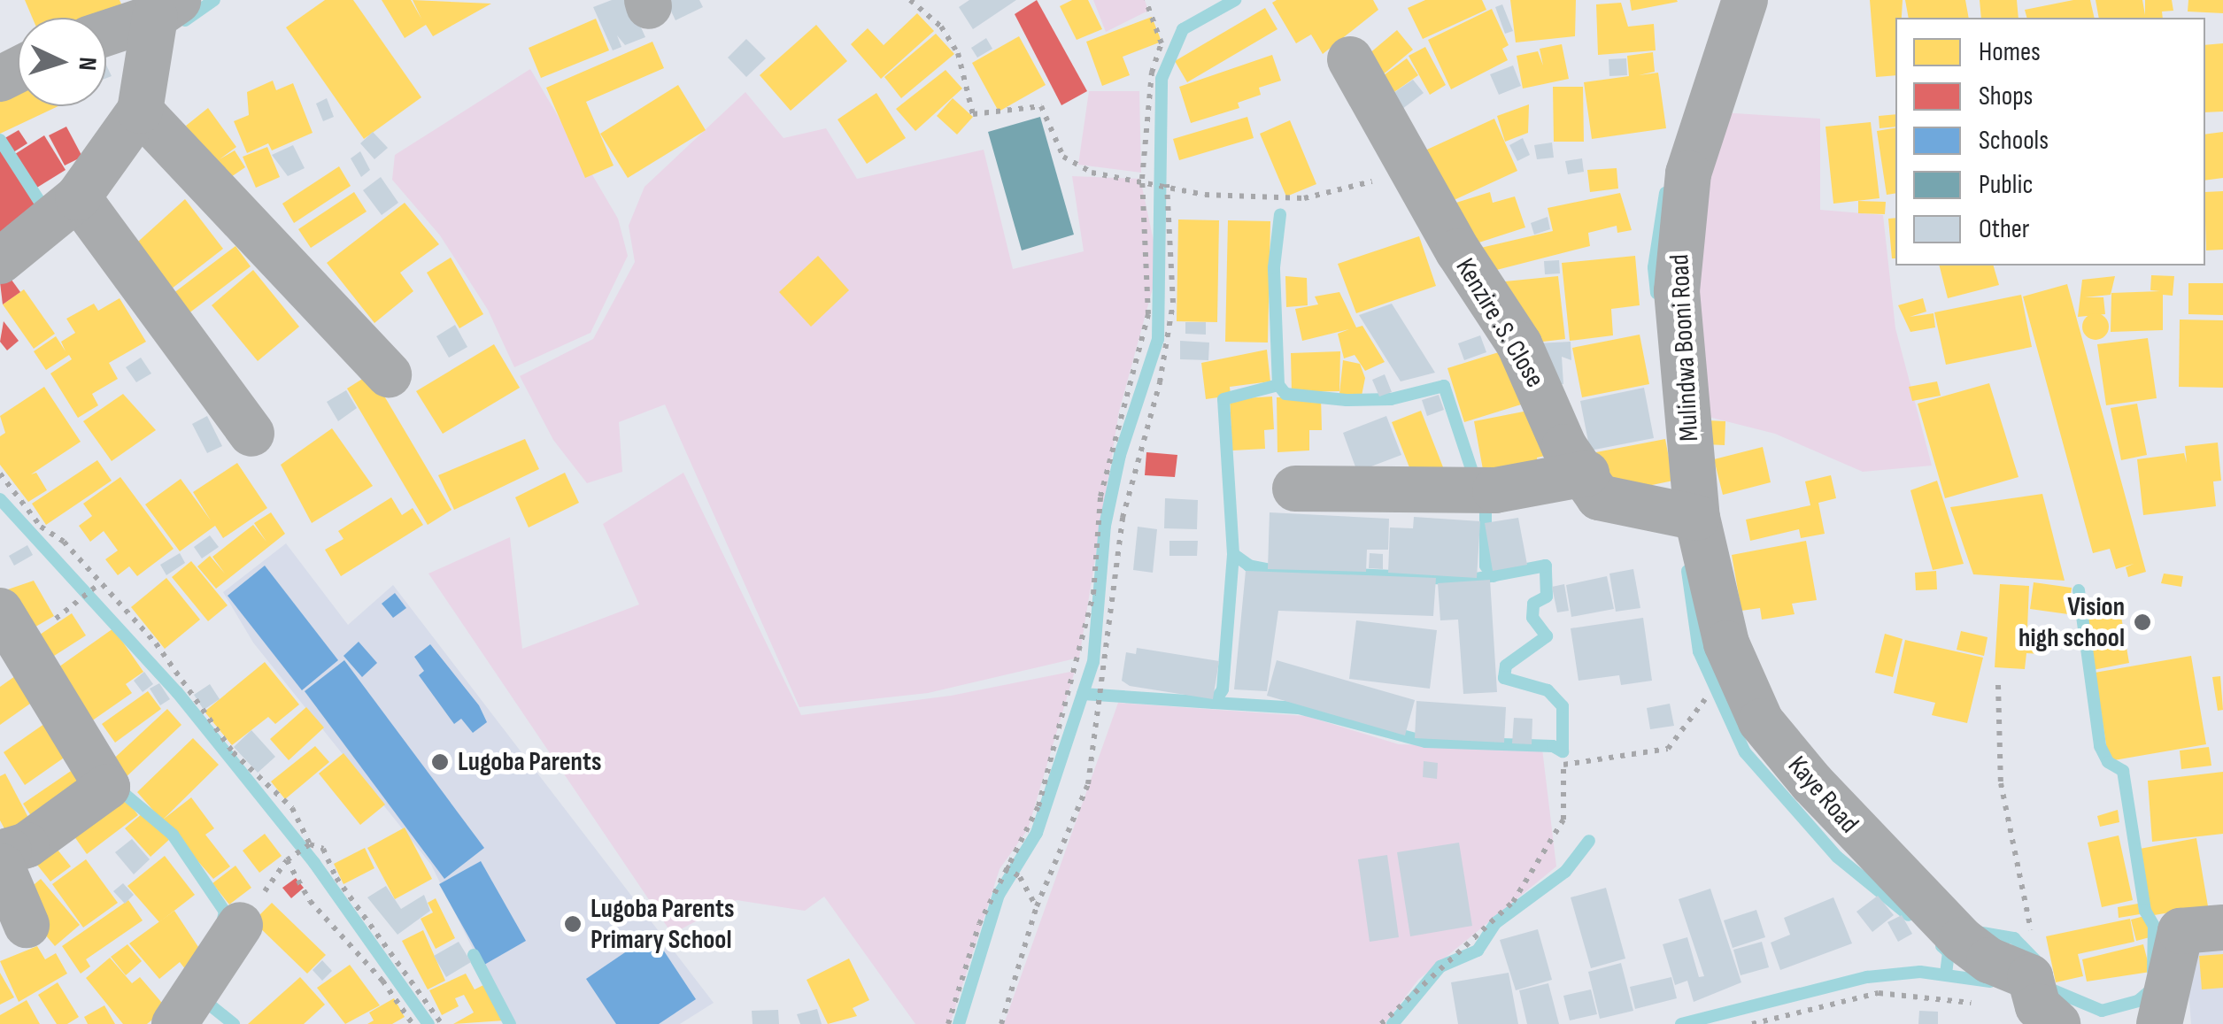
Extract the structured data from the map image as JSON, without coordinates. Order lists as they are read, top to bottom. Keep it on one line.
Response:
{"streets":{"street":["Kenzire .S. Close","Mulindwa Booni Road","Kaye Road"]},"crossings":[["Kenzire .S. Close","Mulindwa Booni Road"],["Kenzire .S. Close","Kaye Road"],["Mulindwa Booni Road","Kaye Road"]],"places":["Vision high school","Lugoba Parents","Lugoba Parents Primary School"],"legend":["Homes","Shops","Schools","Public","Other"],"north":"right"}
